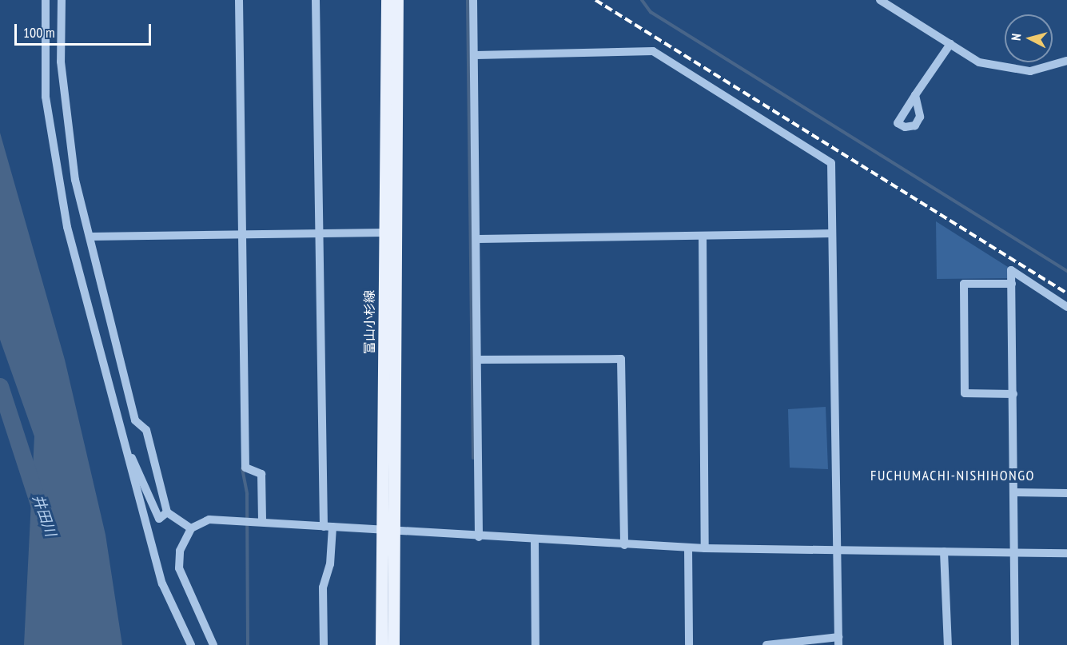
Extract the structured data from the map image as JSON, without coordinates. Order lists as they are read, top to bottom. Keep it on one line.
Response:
{"streets":{"main road":["富山小杉線"]},"districts":["FUCHUMACHI-NISHIHONGO"],"water":["井田川"],"scale_bar":"100 m","north":"left"}
